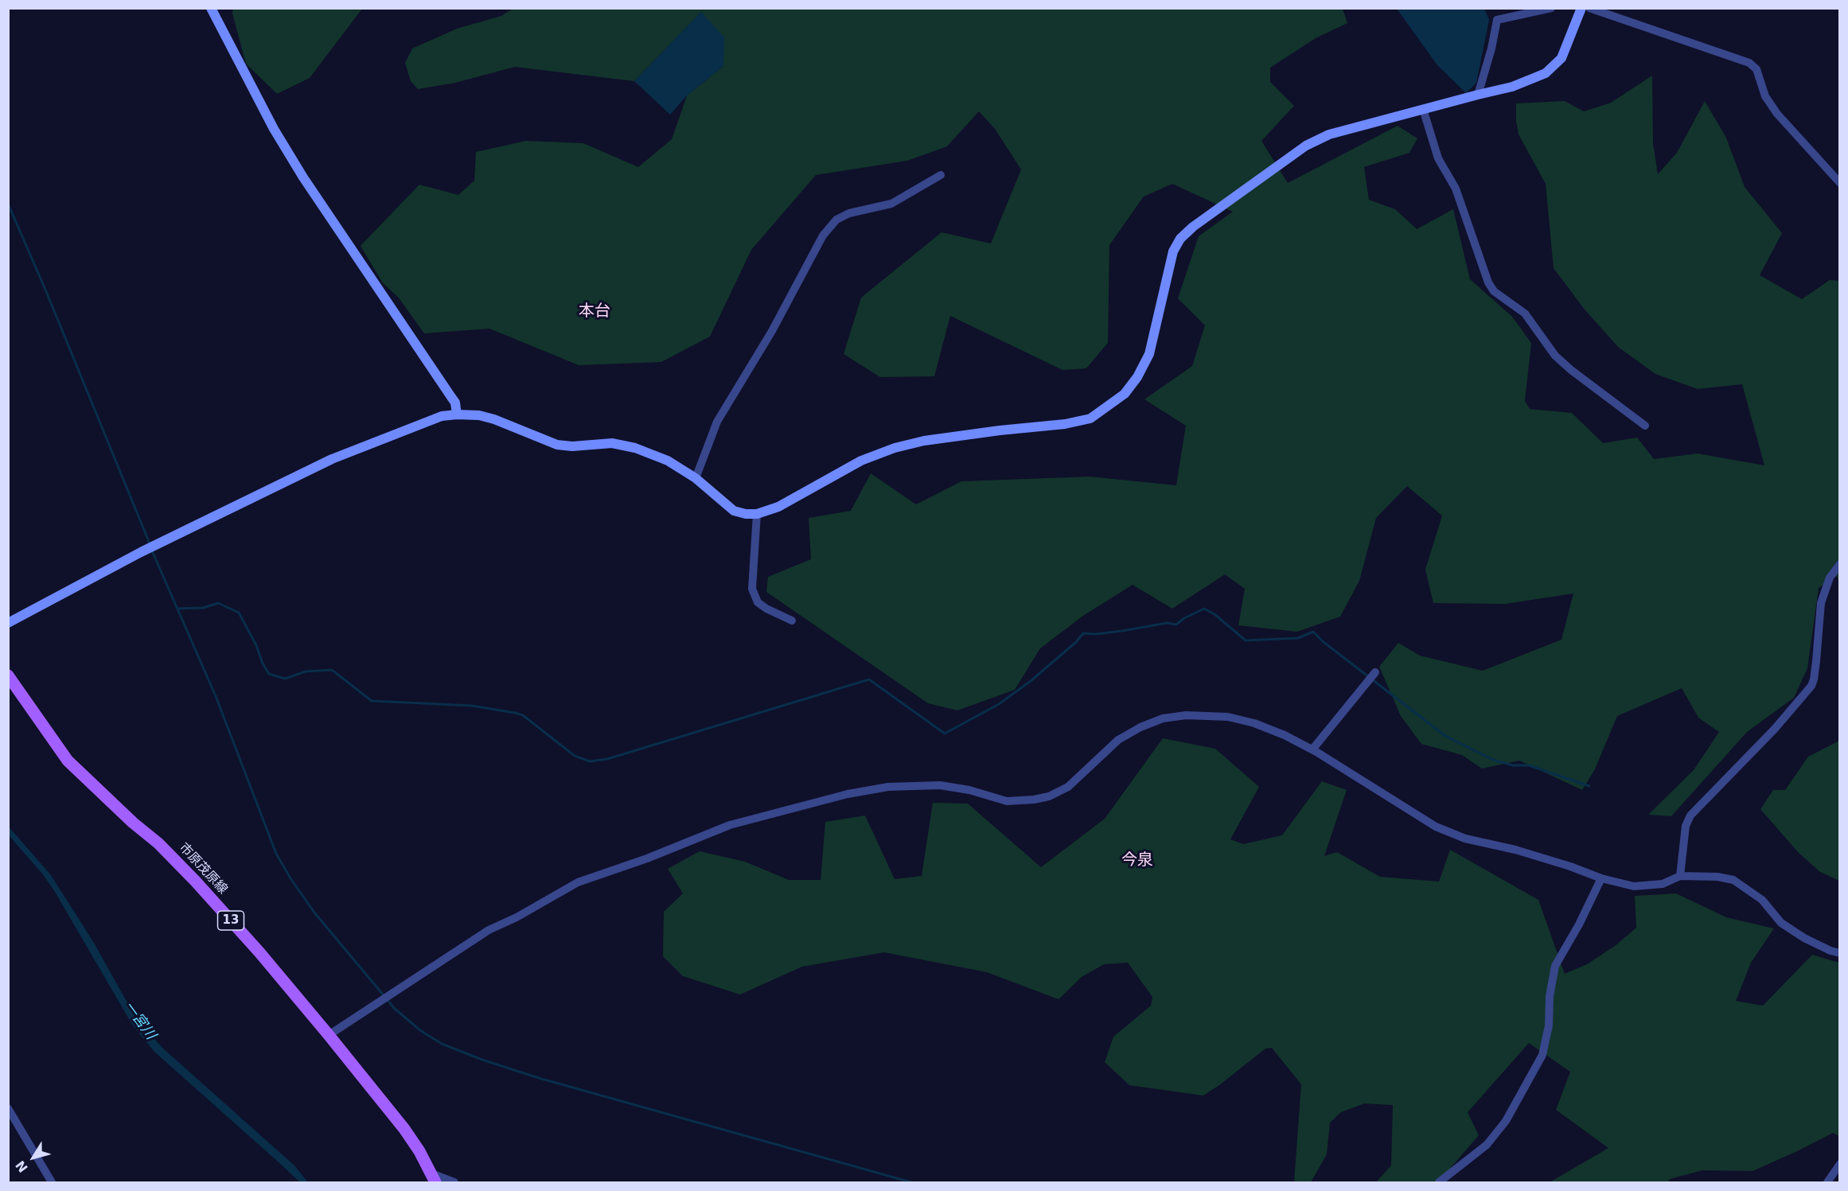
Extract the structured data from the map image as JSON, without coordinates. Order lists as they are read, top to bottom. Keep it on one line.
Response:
{"streets":{"main road":["市原茂原線","13"]},"districts":["本台","今泉"],"water":["一宮川"],"north":"bottom left"}
